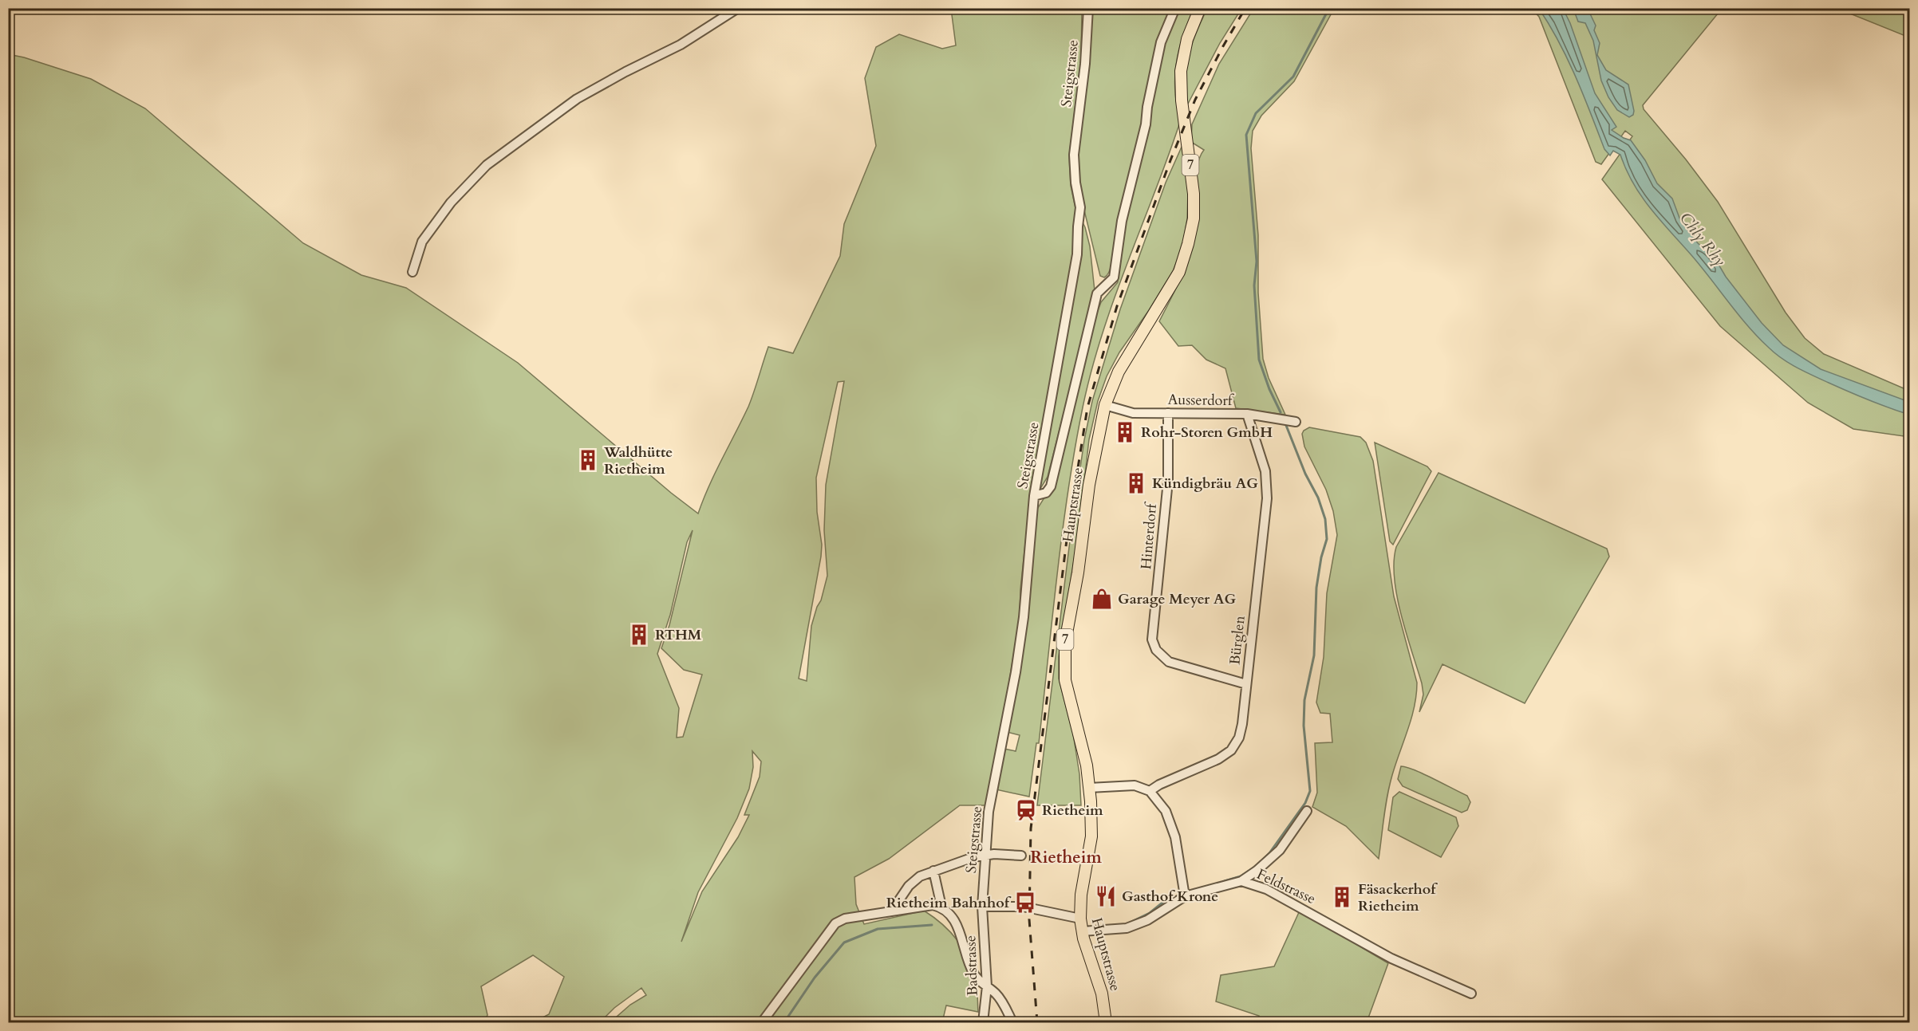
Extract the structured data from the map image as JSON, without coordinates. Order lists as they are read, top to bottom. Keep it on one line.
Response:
{"streets":{"main road":["7","Hauptstrasse"],"street":["Steigstrasse","Ausserdorf","Hinterdorf","Bürglen","Feldstrasse","Badstrasse"]},"crossings":[["Steigstrasse","Badstrasse"],["Ausserdorf","Hauptstrasse"],["Ausserdorf","Hinterdorf"],["Ausserdorf","Bürglen"],["Hauptstrasse","Feldstrasse"],["Hinterdorf","Bürglen"]],"districts":["Rietheim"],"water":["Chly Rhy"],"places":{"building":["Rohr-Storen GmbH","Waldhütte Rietheim","Kündigbräu AG","RTHM","Fäsackerhof Rietheim"],"shop":["Garage Meyer AG"],"station":["Rietheim"],"restaurant":["Gasthof Krone"],"bus stop":["Rietheim Bahnhof"]}}
